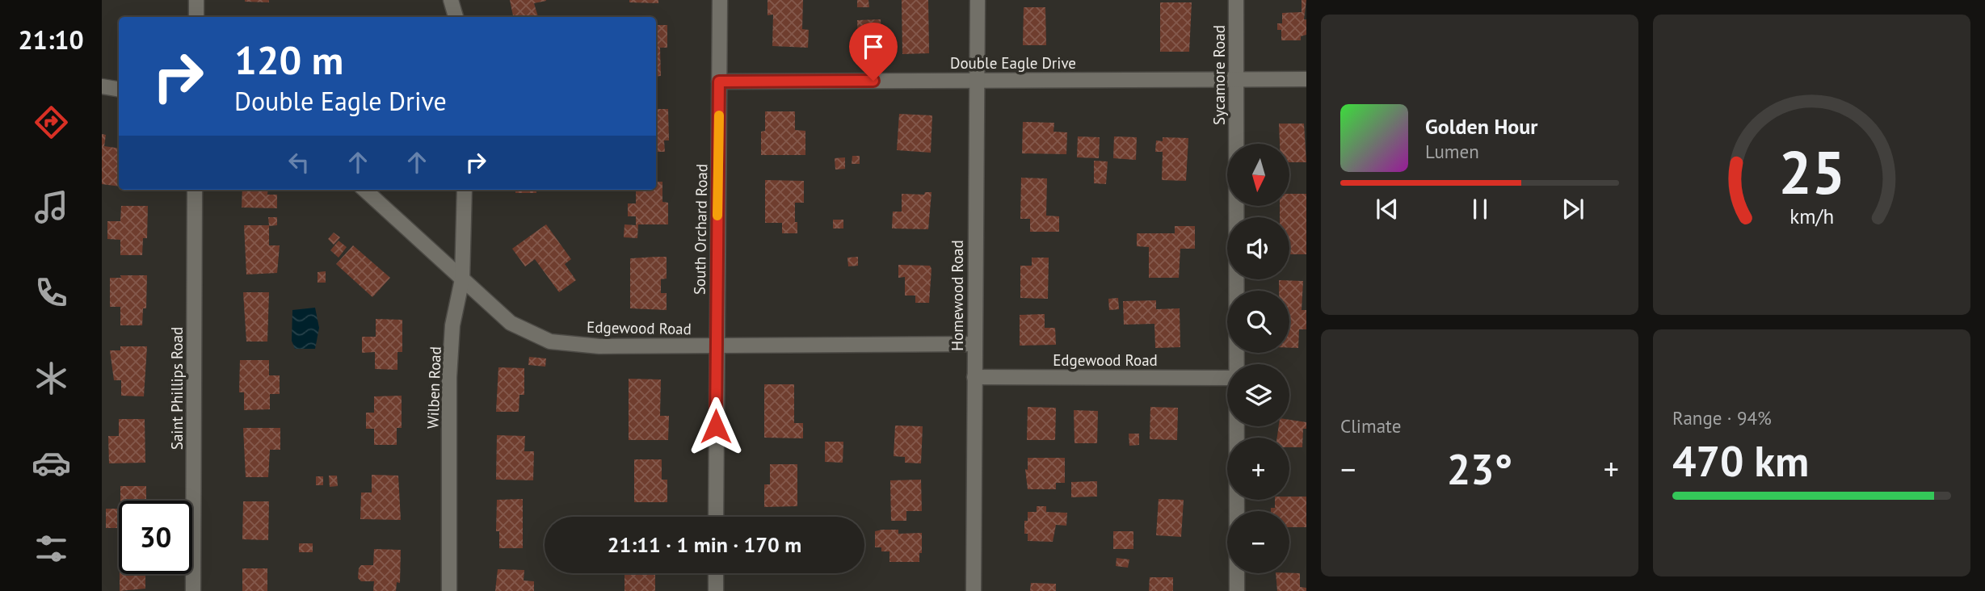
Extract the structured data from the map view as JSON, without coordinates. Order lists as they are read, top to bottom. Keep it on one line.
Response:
{"streets":{"street":["Double Eagle Drive","Sycamore Road","South Orchard Road","Homewood Road","Edgewood Road","Wilben Road","Saint Phillips Road"]},"crossings":[["Double Eagle Drive","Sycamore Road"],["Double Eagle Drive","South Orchard Road"],["Double Eagle Drive","Homewood Road"],["South Orchard Road","Edgewood Road"],["Homewood Road","Edgewood Road"],["Edgewood Road","Wilben Road"]],"north":"bottom","page":{"tabs":"21:10","turn":["120 m","Double Eagle Drive"],"song":["Golden Hour","Lumen"],"map_buttons":["+","−"],"tile":["Climate",["Range · 94%","470 km"]],"heat":["−","23°","+"],"limit":"30","trip":"21:11 · 1 min · 170 m","gauge":["25","km/h"]}}
